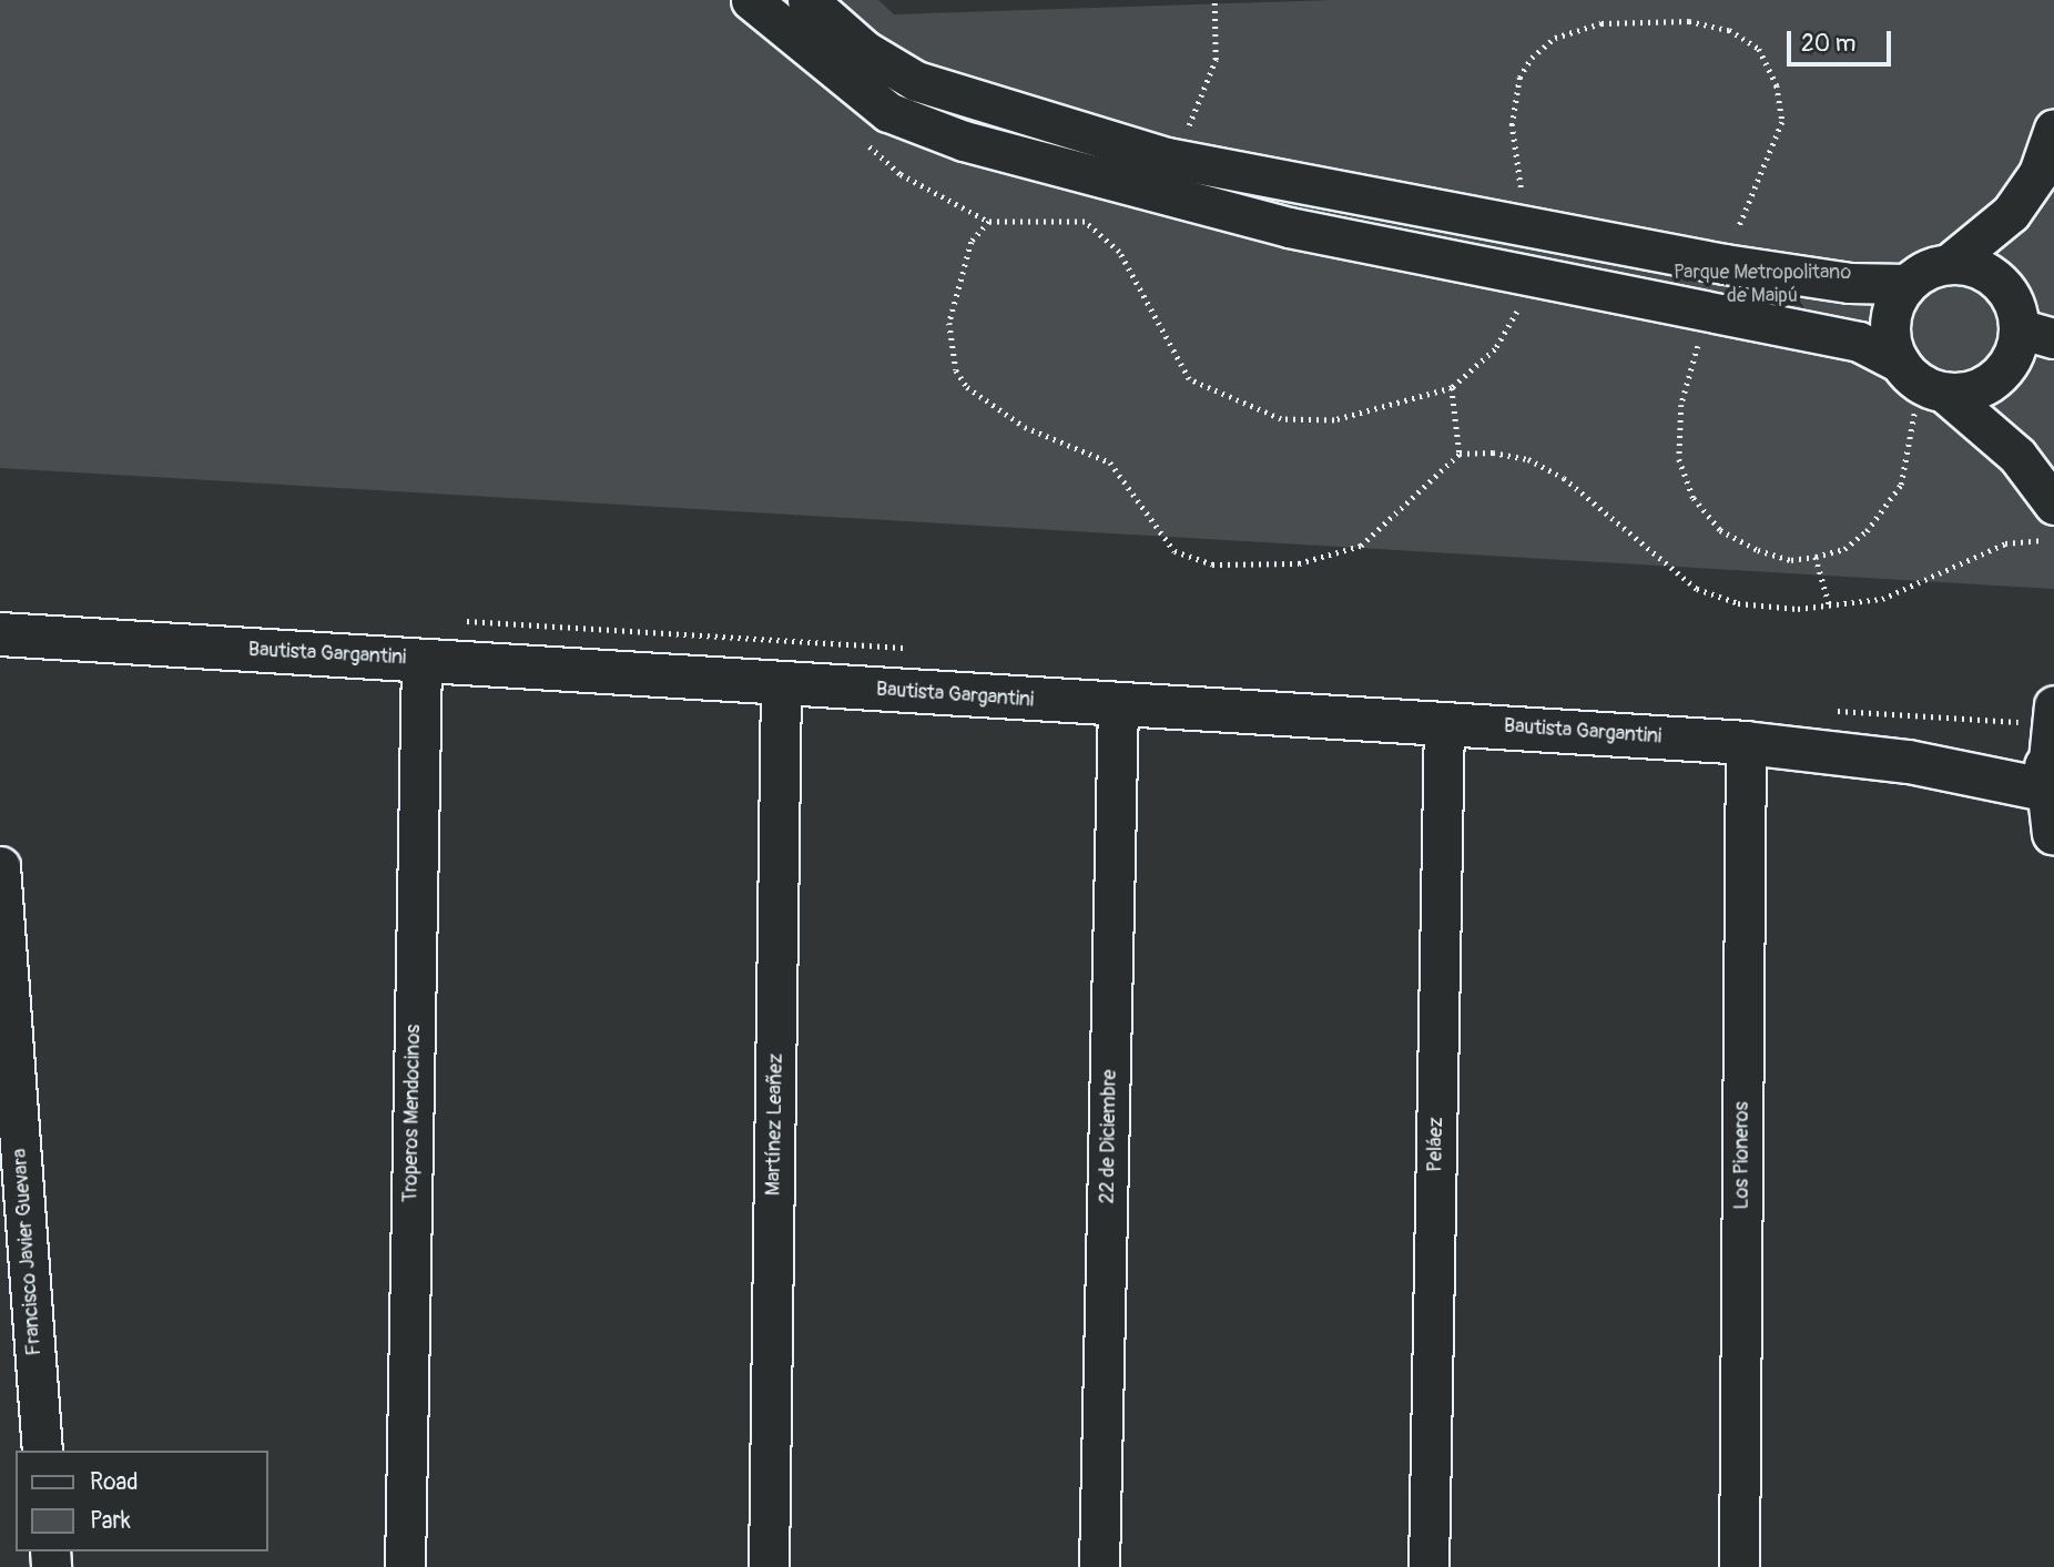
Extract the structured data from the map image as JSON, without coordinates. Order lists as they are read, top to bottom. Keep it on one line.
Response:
{"streets":{"street":["Bautista Gargantini","Troperos Mendocinos","Martínez Leañez","22 de Diciembre","Peláez","Los Pioneros","Francisco Javier Guevara"]},"crossings":[["Bautista Gargantini","Troperos Mendocinos"],["Bautista Gargantini","Martínez Leañez"],["Bautista Gargantini","22 de Diciembre"],["Bautista Gargantini","Peláez"],["Bautista Gargantini","Los Pioneros"]],"parks":["Parque Metropolitano de Maipú"],"legend":["Road","Park"],"scale_bar":"20 m"}
